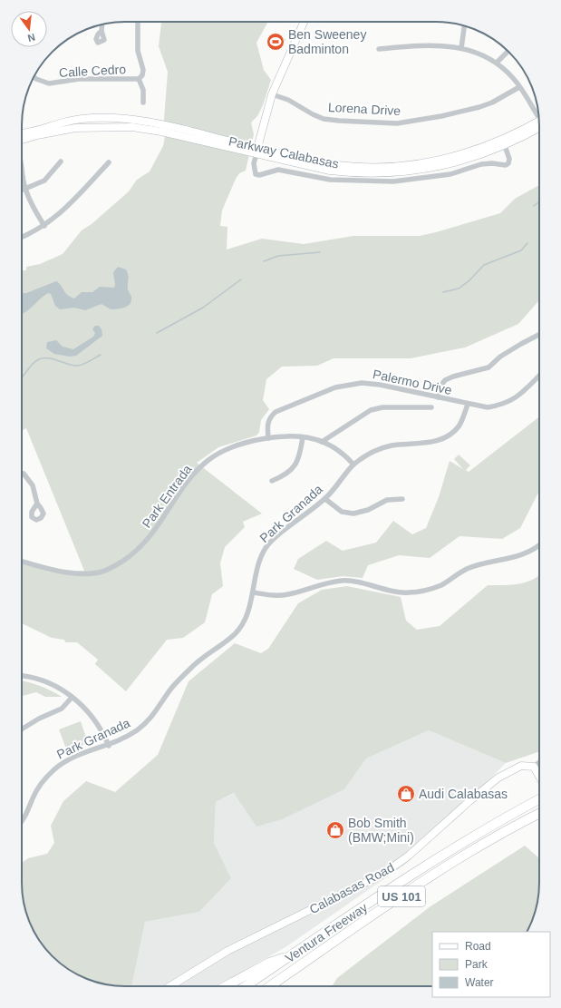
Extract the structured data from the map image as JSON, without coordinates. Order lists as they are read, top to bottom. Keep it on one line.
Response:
{"streets":{"highway":["US 101","Ventura Freeway"],"street":["Calle Cedro","Lorena Drive","Parkway Calabasas","Palermo Drive","Park Entrada","Park Granada","Calabasas Road"]},"crossings":[["Palermo Drive","Park Entrada"],["Palermo Drive","Park Granada"],["Park Entrada","Park Granada"]],"places":{"sports":["Ben Sweeney Badminton"],"shop":["Audi Calabasas","Bob Smith (BMW;Mini)"]},"legend":["Road","Park","Water"],"north":"bottom"}
